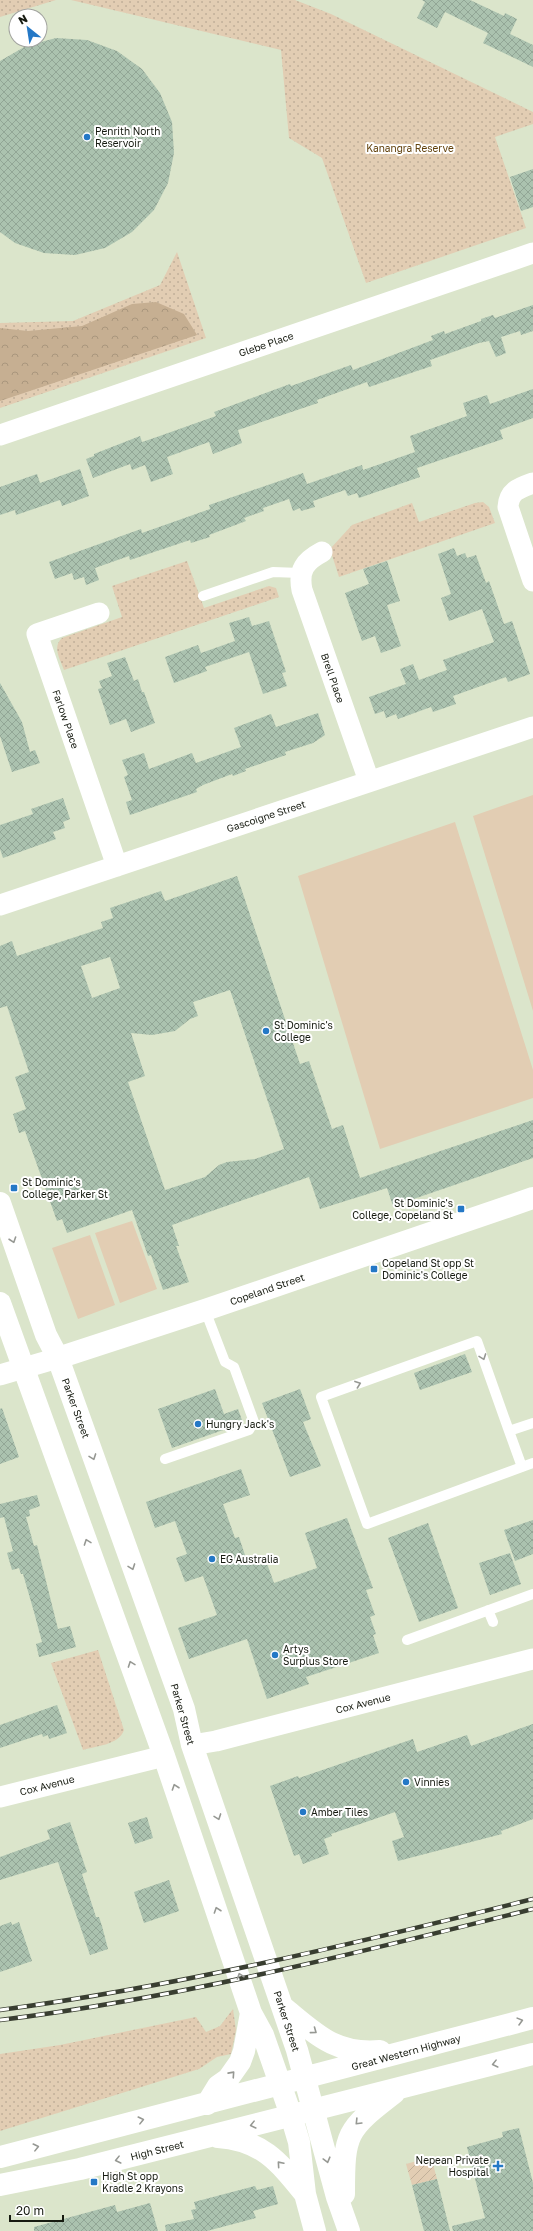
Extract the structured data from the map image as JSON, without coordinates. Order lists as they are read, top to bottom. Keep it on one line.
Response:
{"streets":{"main road":["Copeland Street","Parker Street","Great Western Highway","High Street"],"street":["Glebe Place","Brell Place","Farlow Place","Gascoigne Street","Cox Avenue"]},"crossings":[["Brell Place","Gascoigne Street"],["Farlow Place","Gascoigne Street"],["Copeland Street","Parker Street"],["Parker Street","Cox Avenue"],["Parker Street","Great Western Highway"],["Parker Street","High Street"]],"parks":["Kanangra Reserve"],"places":{"other":["Penrith North Reservoir","St Dominic's College","Hungry Jack's","EG Australia","Artys Surplus Store","Vinnies","Amber Tiles"],"transit":["St Dominic's College, Parker St","St Dominic's College, Copeland St","Copeland St opp St Dominic's College","High St opp Kradle 2 Krayons"],"health":["Nepean Private Hospital"]},"scale_bar":"20 m","north":"top left"}
